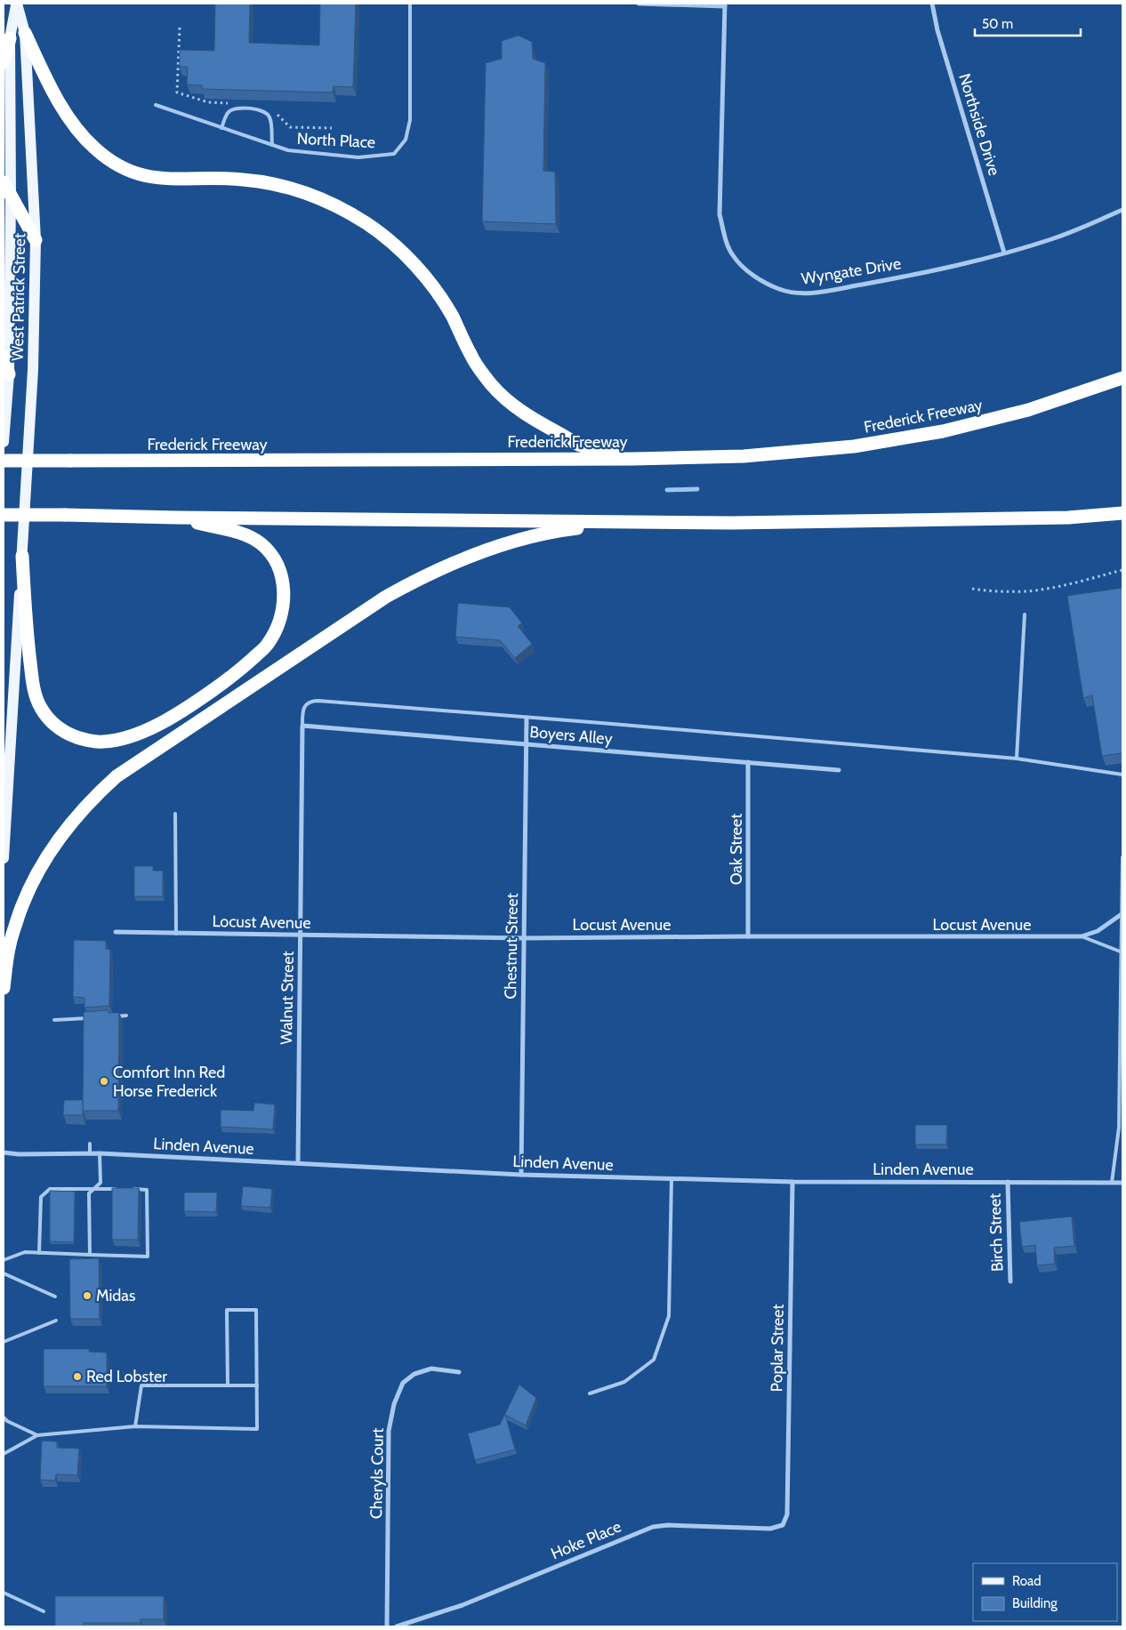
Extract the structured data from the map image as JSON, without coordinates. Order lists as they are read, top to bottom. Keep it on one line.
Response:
{"streets":{"highway":["Frederick Freeway"],"main road":["West Patrick Street"],"street":["Northside Drive","Wyngate Drive","Boyers Alley","Oak Street","Locust Avenue","Chestnut Street","Walnut Street","Linden Avenue","Birch Street","Poplar Street","Cheryls Court","Hoke Place"],"lane":["North Place"]},"crossings":[["Northside Drive","Wyngate Drive"],["Boyers Alley","Oak Street"],["Boyers Alley","Chestnut Street"],["Boyers Alley","Walnut Street"],["Oak Street","Locust Avenue"],["Locust Avenue","Chestnut Street"],["Locust Avenue","Walnut Street"],["Chestnut Street","Linden Avenue"],["Walnut Street","Linden Avenue"],["Linden Avenue","Birch Street"],["Linden Avenue","Poplar Street"],["Poplar Street","Hoke Place"]],"places":["Comfort Inn Red Horse Frederick","Midas","Red Lobster"],"legend":["Road","Building"],"scale_bar":"50 m"}
